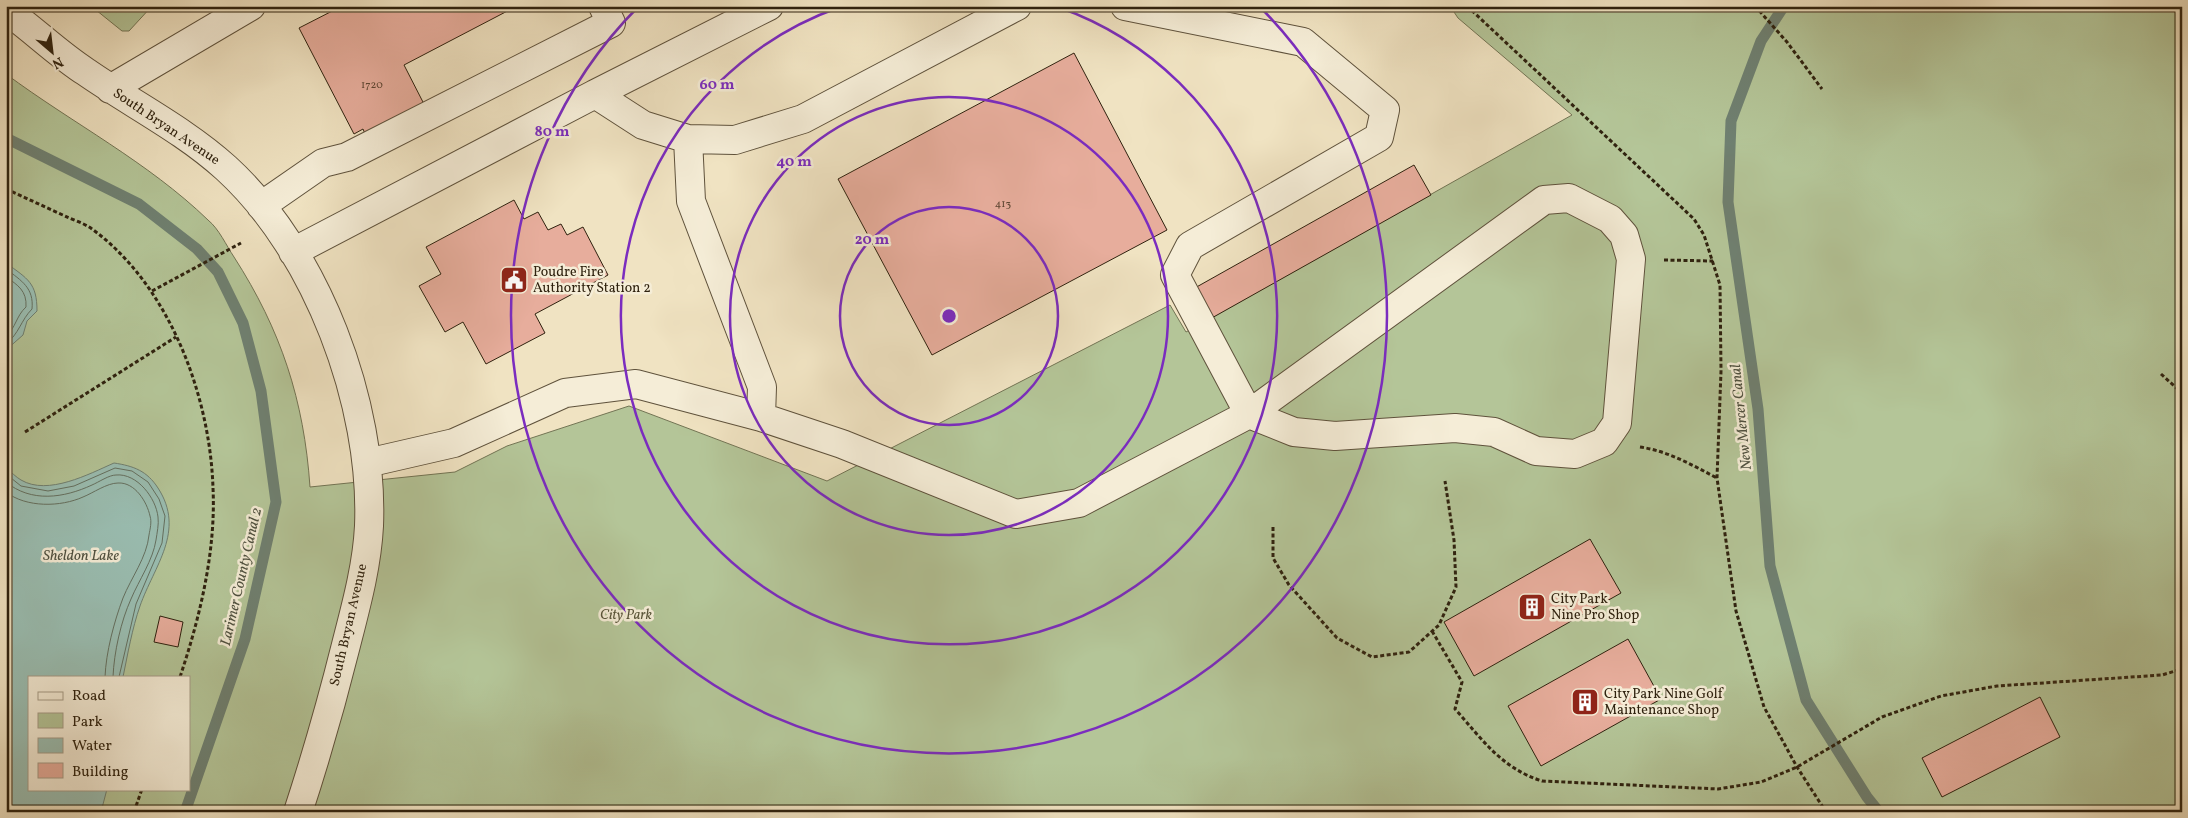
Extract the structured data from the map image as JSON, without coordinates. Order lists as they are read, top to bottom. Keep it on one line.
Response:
{"streets":{"street":["South Bryan Avenue"]},"water":["New Mercer Canal","Sheldon Lake","Larimer County Canal 2"],"parks":["City Park"],"places":{"public building":["Poudre Fire Authority Station 2"],"building":["City Park Nine Pro Shop","City Park Nine Golf Maintenance Shop"]},"house_numbers":["1720","413"],"legend":["Road","Park","Water","Building"],"north":"bottom right","rings":["60 m","80 m","40 m","20 m"]}
